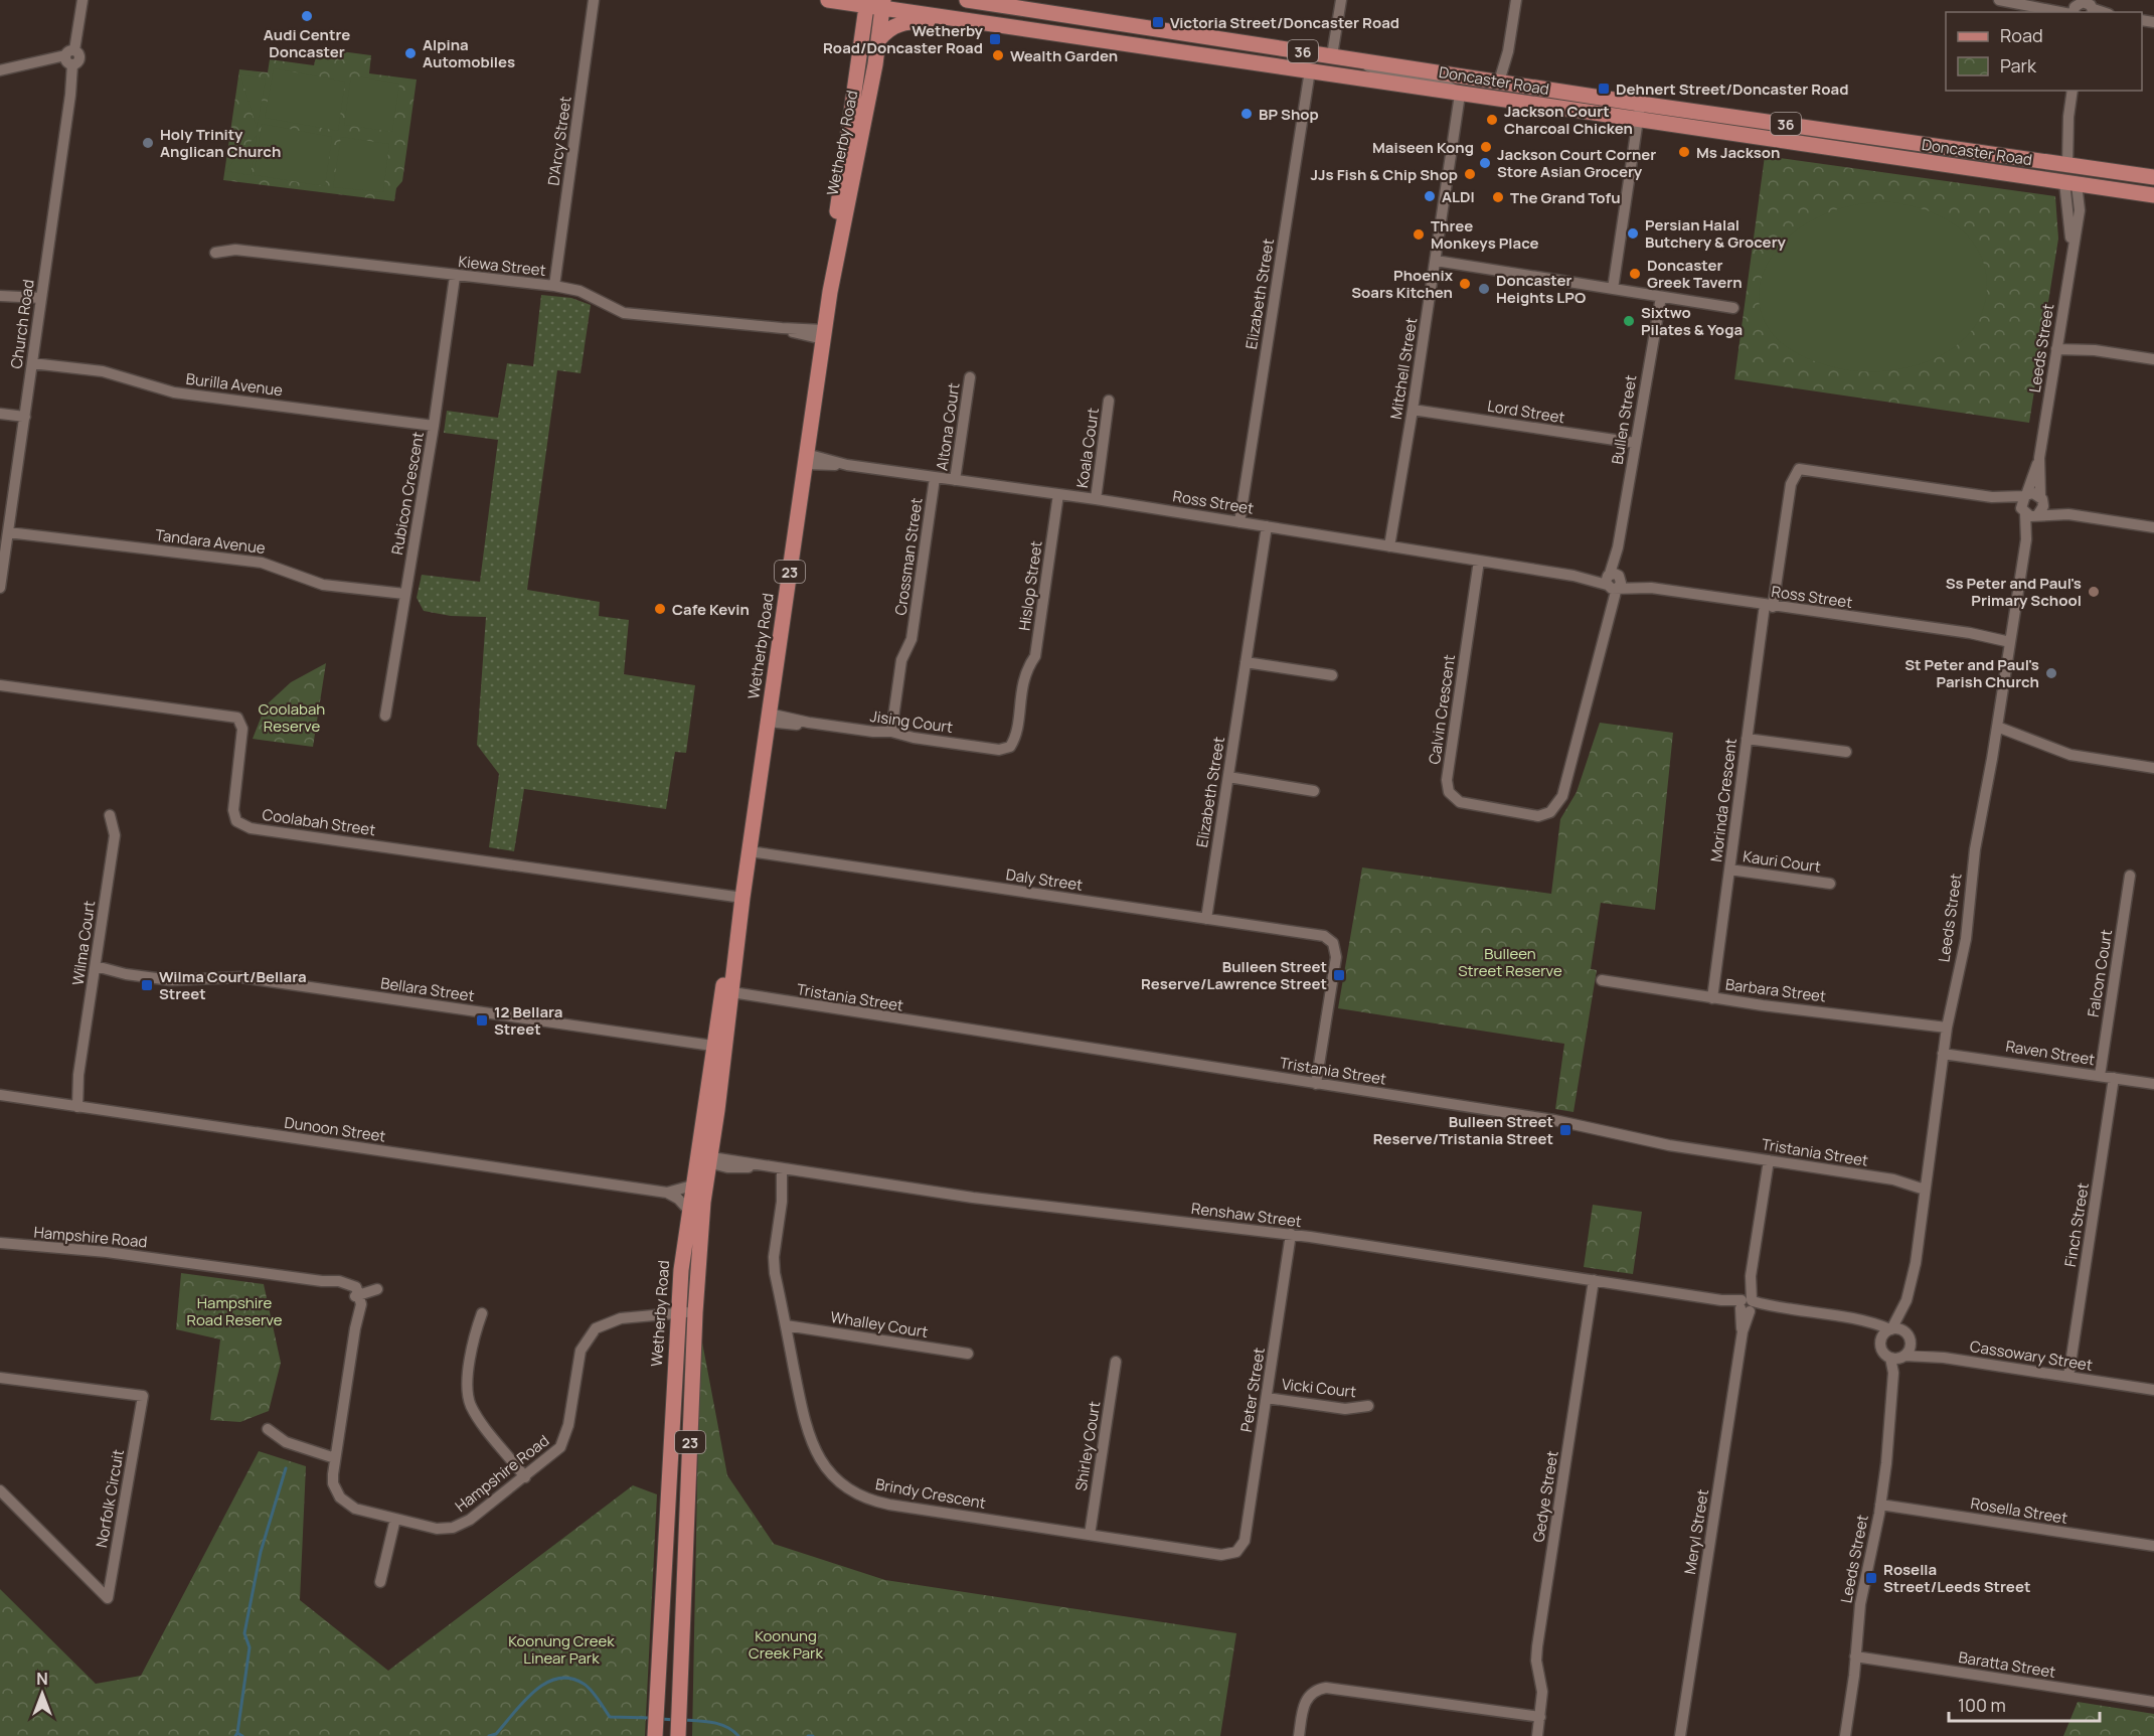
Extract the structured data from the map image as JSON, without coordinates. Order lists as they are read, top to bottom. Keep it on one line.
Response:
{"streets":{"main road":["36","Doncaster Road","Wetherby Road","23"],"street":["D'Arcy Street","Kiewa Street","Elizabeth Street","Church Road","Leeds Street","Mitchell Street","Burilla Avenue","Lord Street","Bullen Street","Altona Court","Koala Court","Rubicon Crescent","Ross Street","Tandara Avenue","Crossman Street","Hislop Street","Calvin Crescent","Jising Court","Morinda Crescent","Coolabah Street","Kauri Court","Daly Street","Wilma Court","Falcon Court","Bellara Street","Barbara Street","Tristania Street","Raven Street","Dunoon Street","Renshaw Street","Finch Street","Hampshire Road","Whalley Court","Cassowary Street","Vicki Court","Peter Street","Shirley Court","Brindy Crescent","Gedye Street","Norfolk Circuit","Rosella Street","Meryl Street","Baratta Street"]},"crossings":[["Doncaster Road","Wetherby Road"],["Doncaster Road","Elizabeth Street"],["Doncaster Road","Leeds Street"],["Doncaster Road","Mitchell Street"],["D'Arcy Street","Kiewa Street"],["Wetherby Road","Kiewa Street"],["Wetherby Road","Ross Street"],["Wetherby Road","Jising Court"],["Wetherby Road","Coolabah Street"],["Wetherby Road","Daly Street"],["Wetherby Road","Bellara Street"],["Wetherby Road","Tristania Street"],["Wetherby Road","Dunoon Street"],["Wetherby Road","Renshaw Street"],["Wetherby Road","Hampshire Road"],["Kiewa Street","Rubicon Crescent"],["Elizabeth Street","Ross Street"],["Elizabeth Street","Daly Street"],["Church Road","Burilla Avenue"],["Church Road","Tandara Avenue"],["Leeds Street","Ross Street"],["Leeds Street","Morinda Crescent"],["Leeds Street","Barbara Street"],["Leeds Street","Tristania Street"],["Leeds Street","Raven Street"],["Leeds Street","Renshaw Street"],["Leeds Street","Cassowary Street"],["Leeds Street","Rosella Street"],["Leeds Street","Baratta Street"],["Mitchell Street","Lord Street"],["Mitchell Street","Ross Street"],["Burilla Avenue","Rubicon Crescent"],["Lord Street","Bullen Street"],["Bullen Street","Ross Street"],["Bullen Street","Calvin Crescent"],["Altona Court","Ross Street"],["Koala Court","Ross Street"],["Rubicon Crescent","Tandara Avenue"],["Ross Street","Crossman Street"],["Ross Street","Hislop Street"],["Ross Street","Calvin Crescent"],["Ross Street","Morinda Crescent"],["Crossman Street","Jising Court"],["Hislop Street","Jising Court"],["Morinda Crescent","Kauri Court"],["Morinda Crescent","Barbara Street"],["Daly Street","Tristania Street"],["Wilma Court","Bellara Street"],["Wilma Court","Dunoon Street"],["Falcon Court","Raven Street"],["Raven Street","Finch Street"],["Renshaw Street","Cassowary Street"],["Renshaw Street","Peter Street"],["Renshaw Street","Brindy Crescent"],["Renshaw Street","Gedye Street"],["Renshaw Street","Meryl Street"],["Finch Street","Cassowary Street"],["Whalley Court","Brindy Crescent"],["Vicki Court","Peter Street"],["Peter Street","Brindy Crescent"],["Shirley Court","Brindy Crescent"]],"parks":["Coolabah Reserve","Bulleen Street Reserve","Hampshire Road Reserve","Koonung Creek Park","Koonung Creek Linear Park"],"places":{"other":["Audi Centre Doncaster","Alpina Automobiles","Wealth Garden","BP Shop","Jackson Court Charcoal Chicken","Holy Trinity Anglican Church","Maiseen Kong","Ms Jackson","Jackson Court Corner Store Asian Grocery","JJs Fish & Chip Shop","ALDI","The Grand Tofu","Persian Halal Butchery & Grocery","Three Monkeys Place","Doncaster Greek Tavern","Phoenix Soars Kitchen","Doncaster Heights LPO","Sixtwo Pilates & Yoga","Ss Peter and Paul's Primary School","Cafe Kevin","St Peter and Paul's Parish Church"],"transit":["Victoria Street/Doncaster Road","Wetherby Road/Doncaster Road","Dehnert Street/Doncaster Road","Bulleen Street Reserve/Lawrence Street","Wilma Court/Bellara Street","12 Bellara Street","Bulleen Street Reserve/Tristania Street","Rosella Street/Leeds Street"]},"legend":["Road","Park"],"scale_bar":"100 m","north":"top"}
